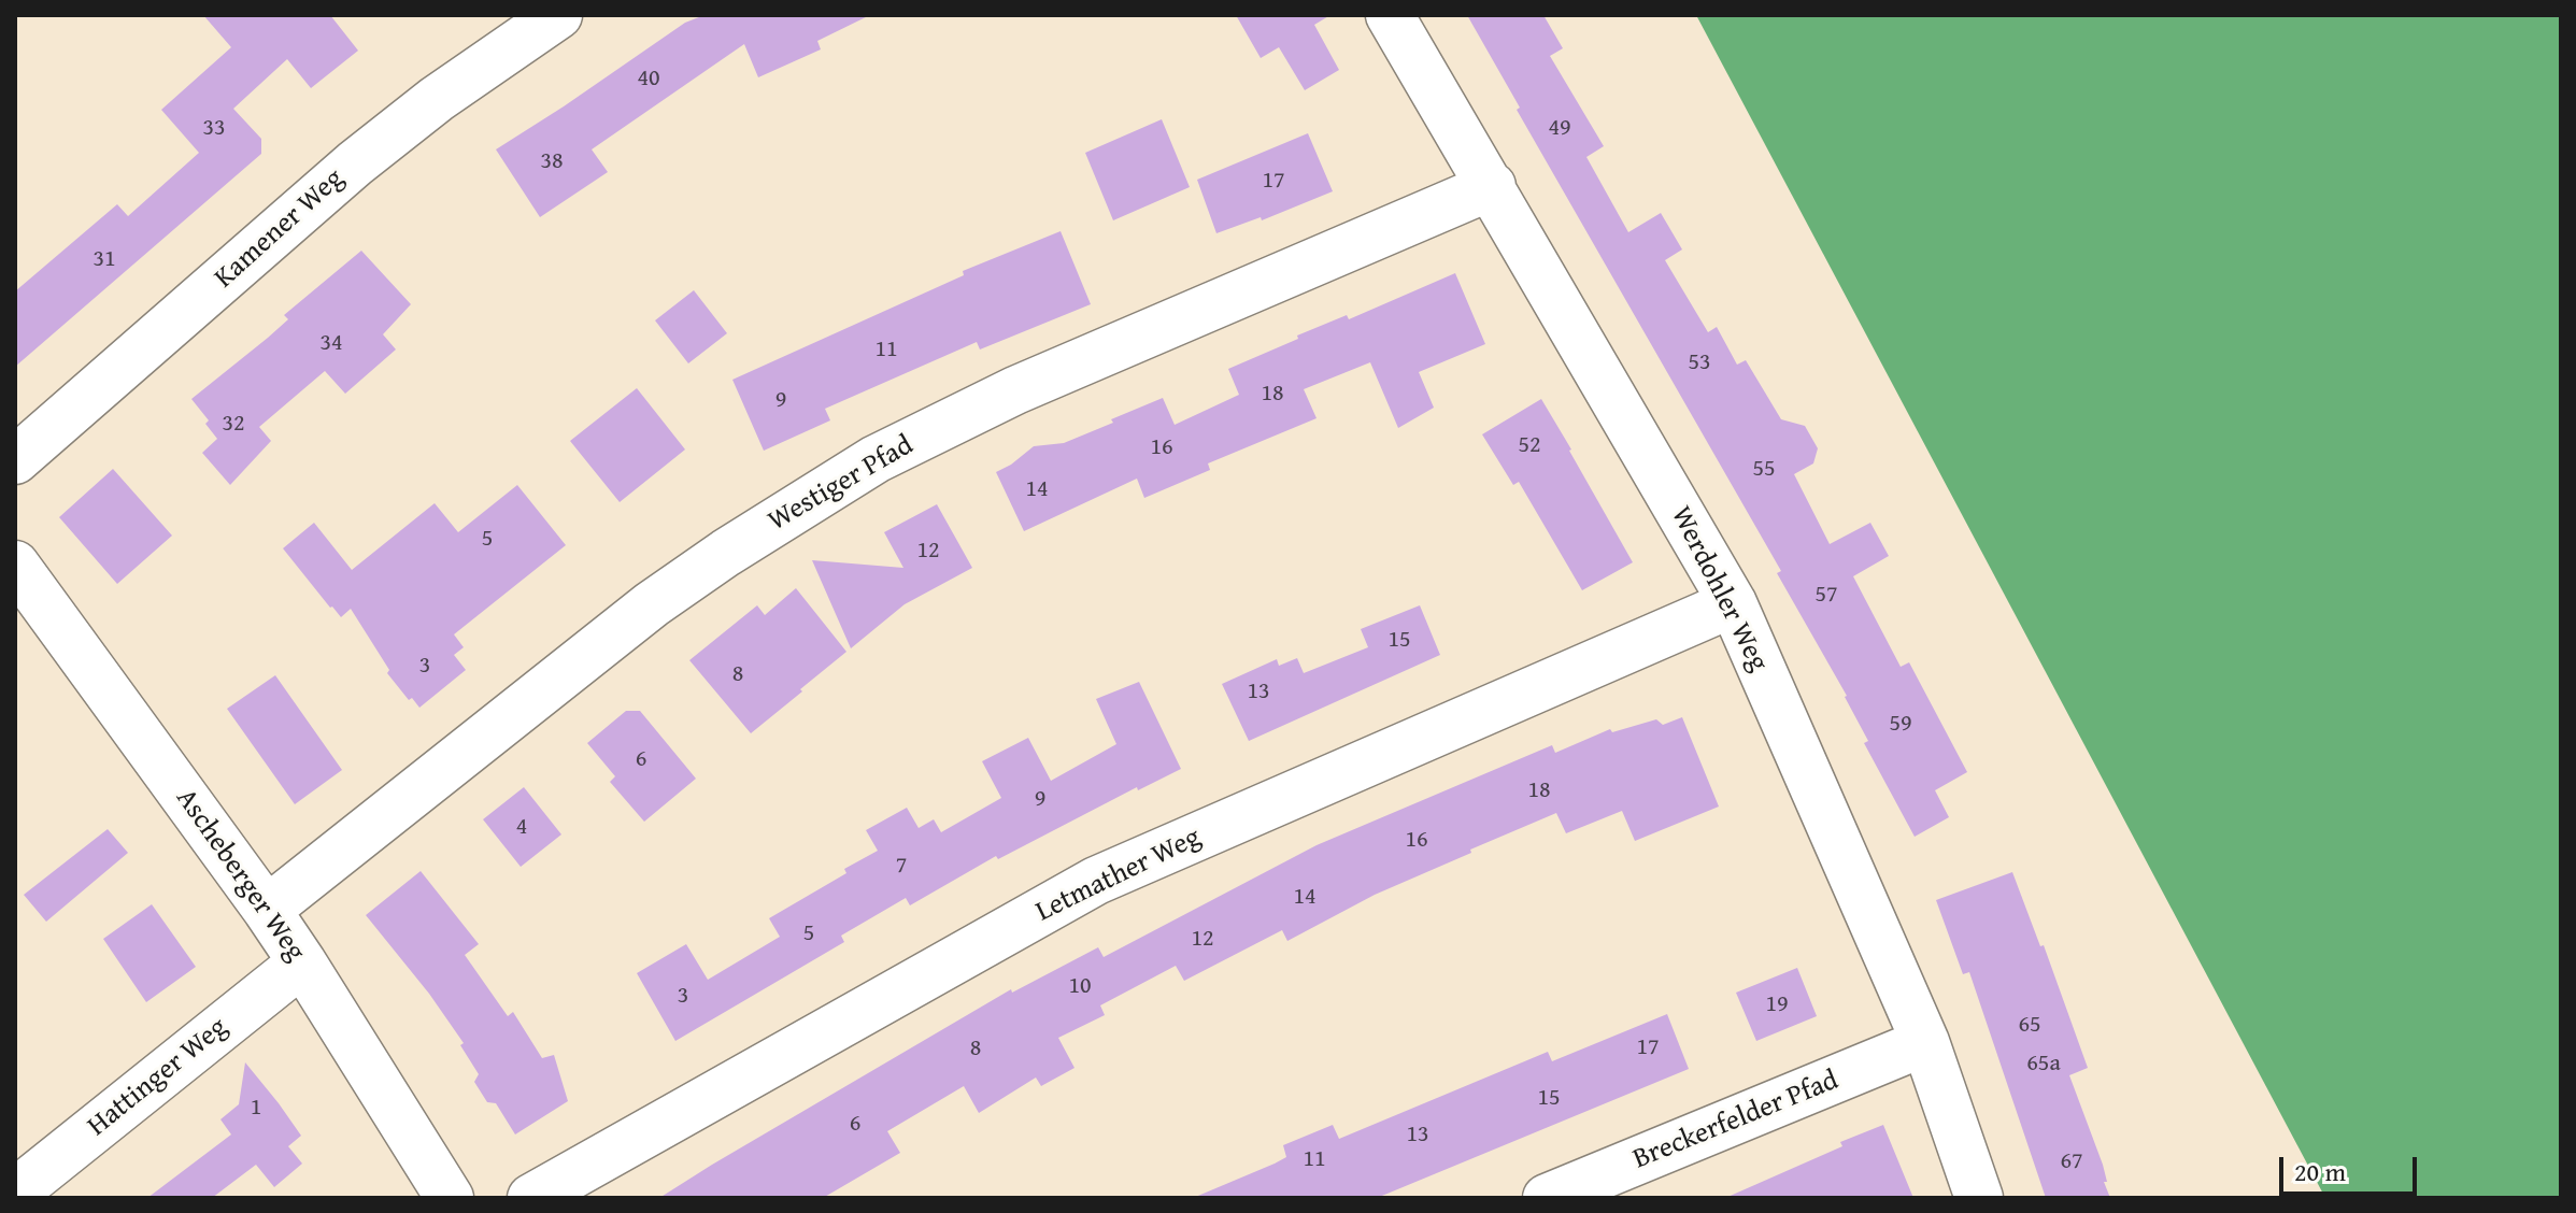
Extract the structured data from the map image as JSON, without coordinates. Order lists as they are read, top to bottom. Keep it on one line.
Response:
{"streets":{"street":["Kamener Weg","Westiger Pfad","Werdohler Weg","Ascheberger Weg","Letmather Weg","Hattinger Weg","Breckerfelder Pfad"]},"crossings":[["Westiger Pfad","Werdohler Weg"],["Westiger Pfad","Ascheberger Weg"],["Werdohler Weg","Letmather Weg"],["Werdohler Weg","Breckerfelder Pfad"],["Ascheberger Weg","Hattinger Weg"]],"house_numbers":["40","33","49","38","17","31","34","11","53","18","9","32","52","16","55","14","5","12","57","15","3","8","13","59","6","18","9","4","16","7","14","5","12","10","3","19","65","17","8","65a","15","1","6","13","11","67"],"scale_bar":"20 m"}
